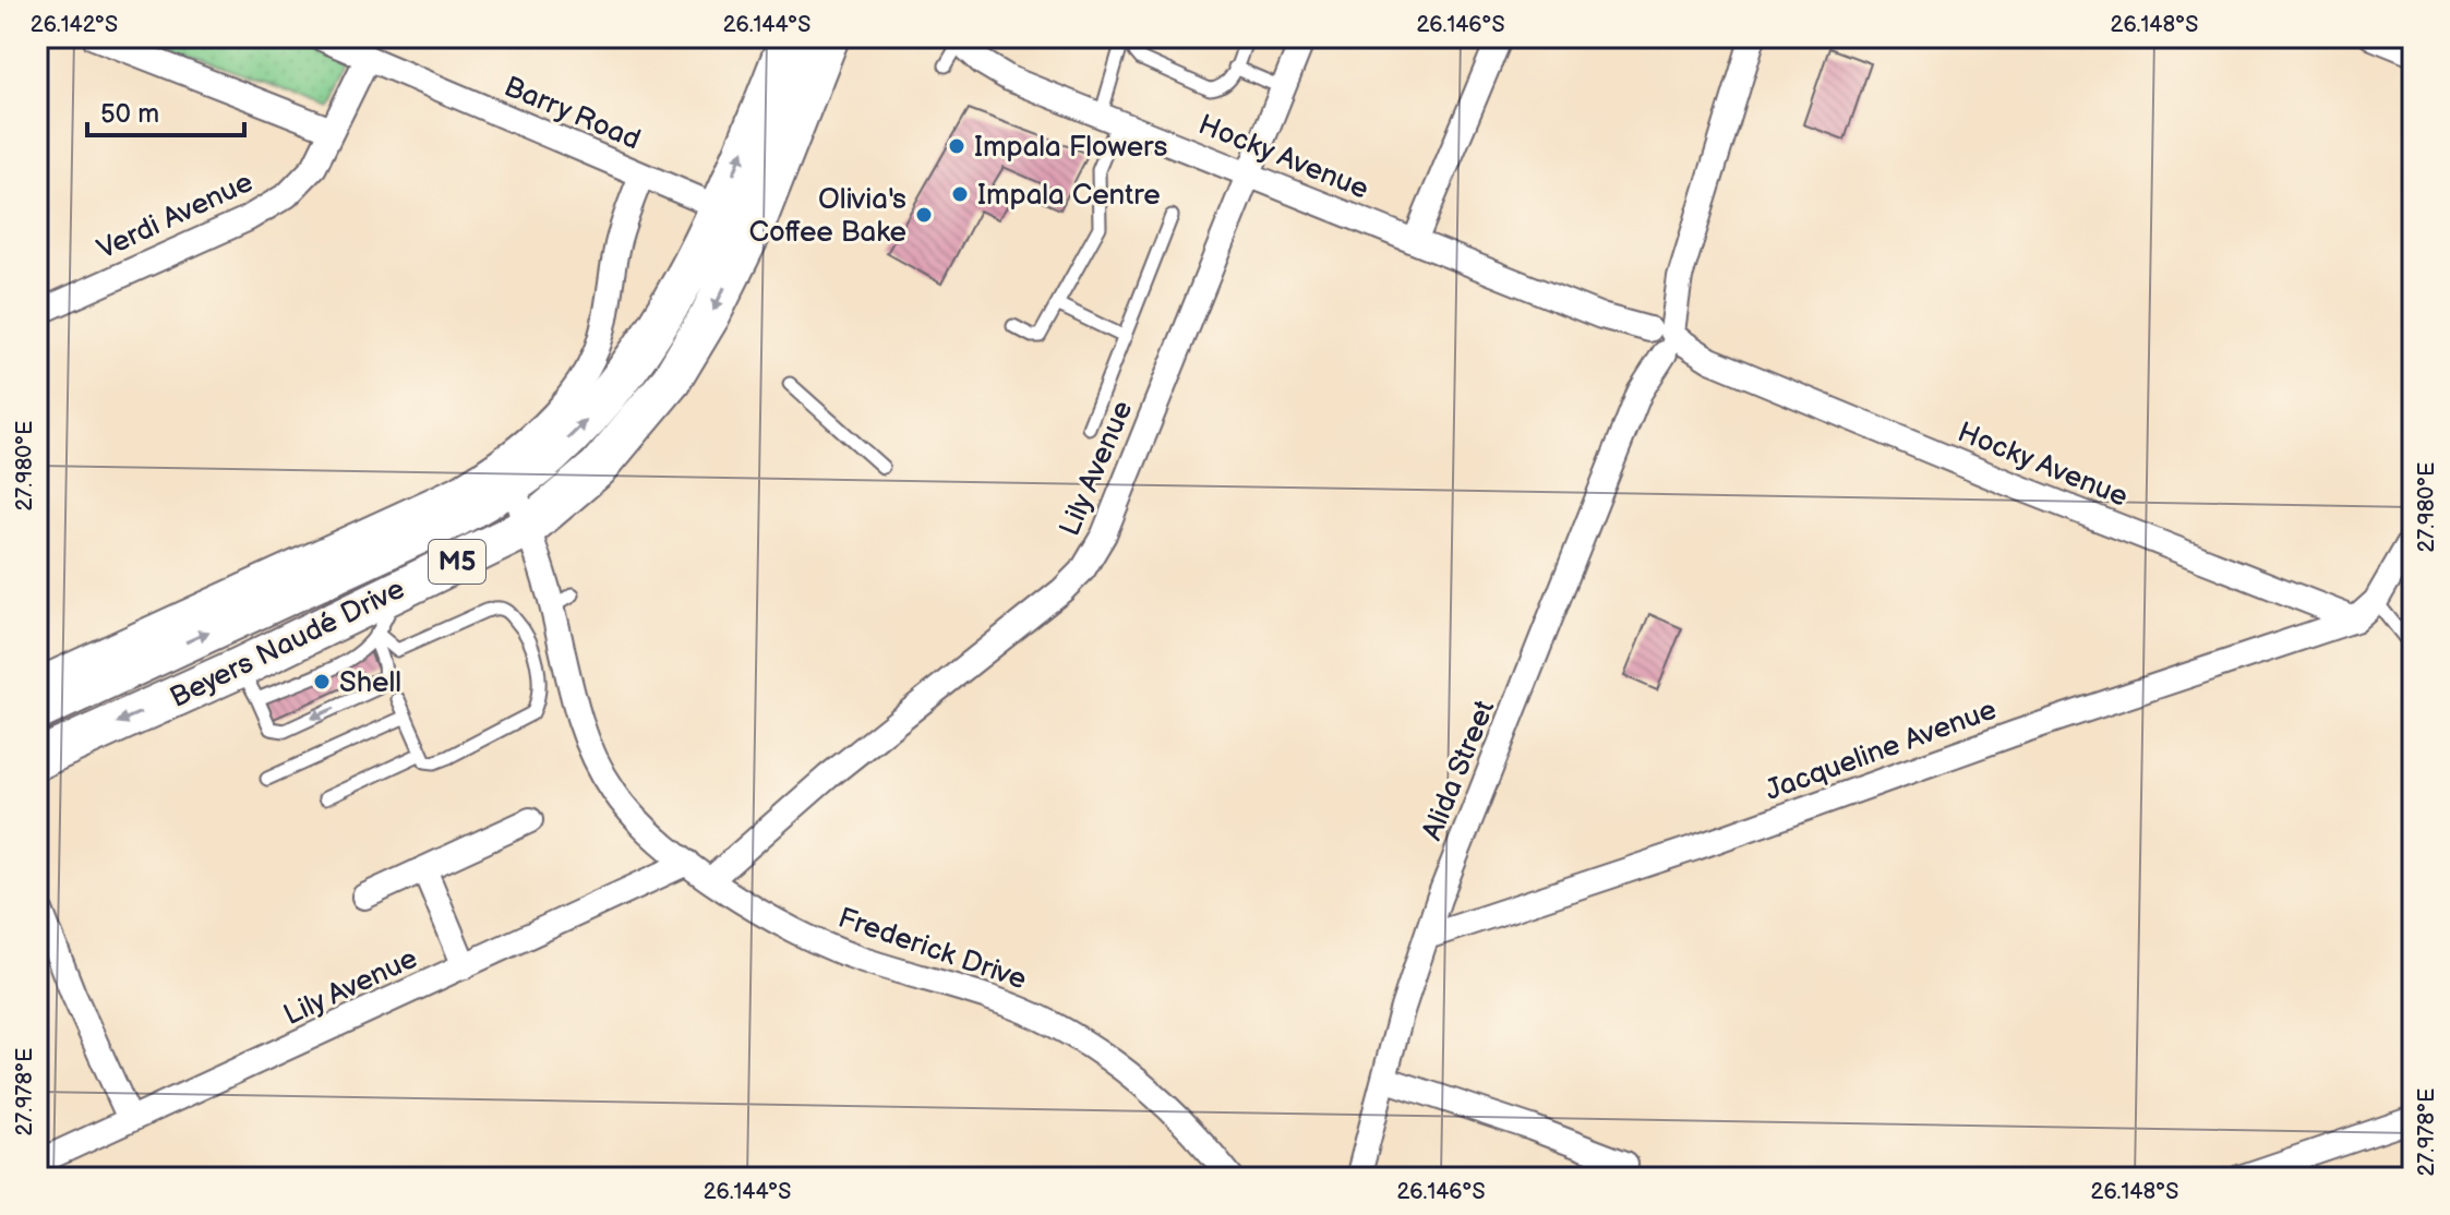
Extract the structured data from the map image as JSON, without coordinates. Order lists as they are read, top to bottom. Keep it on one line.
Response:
{"streets":{"main road":["M5","Beyers Naudé Drive"],"street":["Barry Road","Hocky Avenue","Verdi Avenue","Lily Avenue","Jacqueline Avenue","Alida Street","Frederick Drive"]},"crossings":[["Barry Road","Verdi Avenue"],["Barry Road","Beyers Naudé Drive"],["Hocky Avenue","Lily Avenue"],["Hocky Avenue","Jacqueline Avenue"],["Hocky Avenue","Alida Street"],["Lily Avenue","Frederick Drive"],["Beyers Naudé Drive","Frederick Drive"],["Jacqueline Avenue","Alida Street"]],"places":["Impala Flowers","Impala Centre","Olivia's Coffee Bake","Shell"],"scale_bar":"50 m","coordinates":["26.142°S","26.144°S","26.146°S","26.148°S","27.980°E","27.978°E"]}
